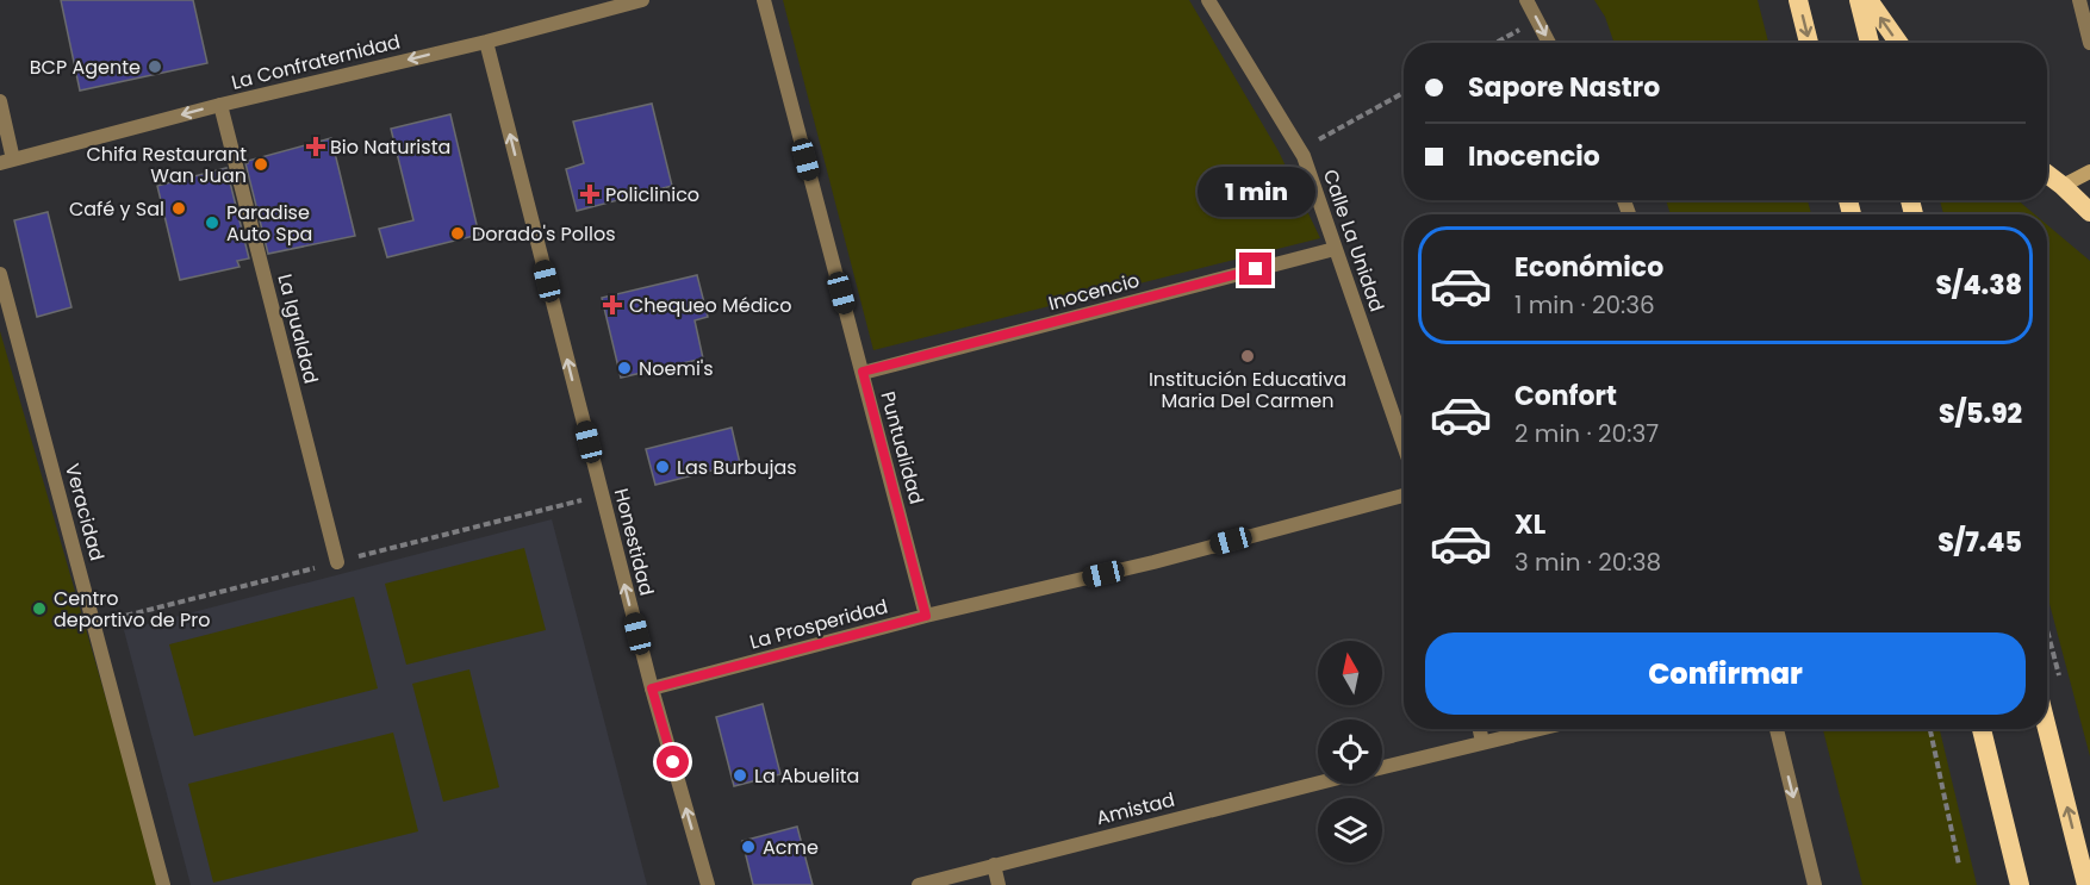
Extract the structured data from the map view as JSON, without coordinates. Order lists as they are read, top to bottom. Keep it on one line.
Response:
{"streets":{"street":["La Confraternidad","Calle La Unidad","Inocencio","La Igualdad","Puntualidad","Veracidad","Honestidad","La Prosperidad","Amistad"]},"crossings":[["La Confraternidad","La Igualdad"],["La Confraternidad","Honestidad"],["Calle La Unidad","Inocencio"],["Inocencio","Puntualidad"],["Puntualidad","La Prosperidad"],["Honestidad","La Prosperidad"]],"one_way":["La Confraternidad","Honestidad"],"places":{"other":["BCP Agente","Chifa Restaurant Wan Juan","Café y Sal","Paradise Auto Spa","Dorado's Pollos","Institución Educativa Maria Del Carmen","Noemi's","Las Burbujas","Centro deportivo de Pro","La Abuelita","Acme"],"health":["Bio Naturista","Policlinico","Chequeo Médico"]},"north":"top","page":{"banner":["Sapore Nastro","Inocencio"],"bubble":"1 min","list":[{"name":"Económico","note":"1 min · 20:36","value":"S/4.38"},{"name":"Confort","note":"2 min · 20:37","value":"S/5.92"},{"name":"XL","note":"3 min · 20:38","value":"S/7.45"}],"buttons":"Confirmar"}}
